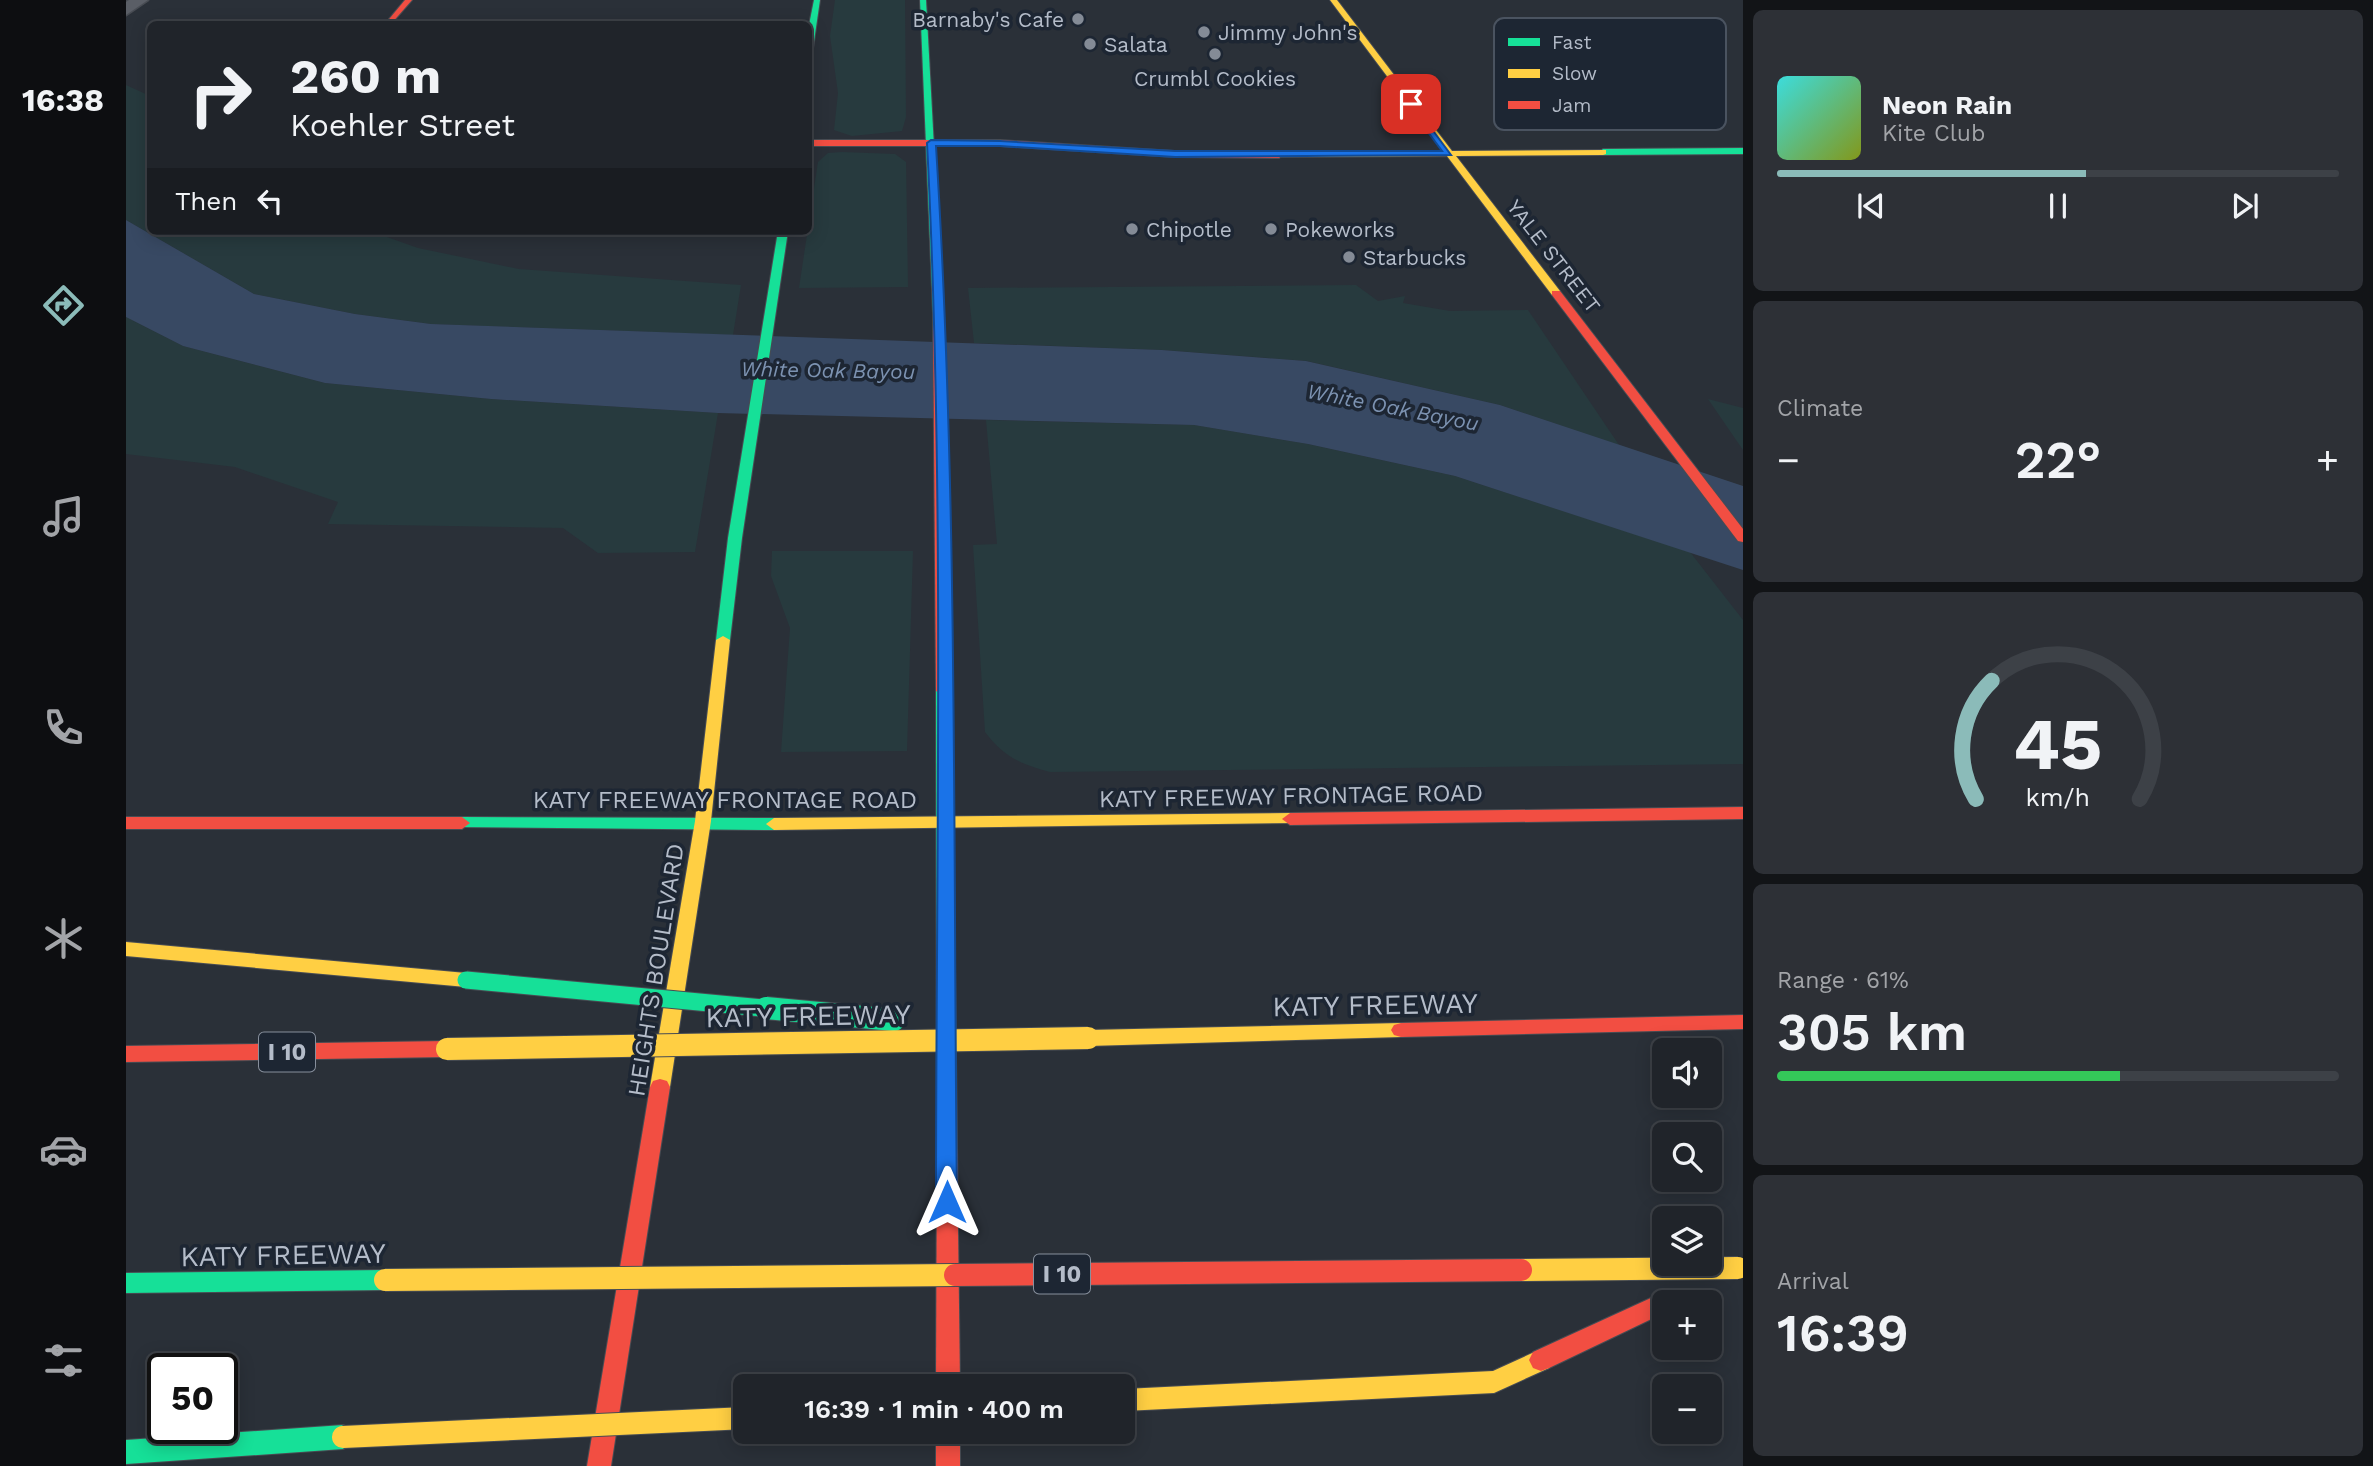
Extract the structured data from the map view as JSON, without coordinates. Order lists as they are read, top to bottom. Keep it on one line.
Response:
{"streets":{"main road":["YALE STREET","KATY FREEWAY FRONTAGE ROAD","HEIGHTS BOULEVARD","KATY FREEWAY","I 10"]},"crossings":[["KATY FREEWAY FRONTAGE ROAD","HEIGHTS BOULEVARD"]],"water":["White Oak Bayou"],"places":["Barnaby's Cafe","Jimmy John's","Salata","Crumbl Cookies","Chipotle","Pokeworks","Starbucks"],"legend":["Fast","Slow","Jam"],"page":{"tabs":"16:38","turn":["260 m","Koehler Street"],"song":["Neon Rain","Kite Club"],"then":"Then","tile":["Climate",["Range · 61%","305 km"],["Arrival","16:39"]],"heat":["−","22°","+"],"map_buttons":["+","−"],"limit":"50","trip":"16:39 · 1 min · 400 m","gauge":["45","km/h"]}}
